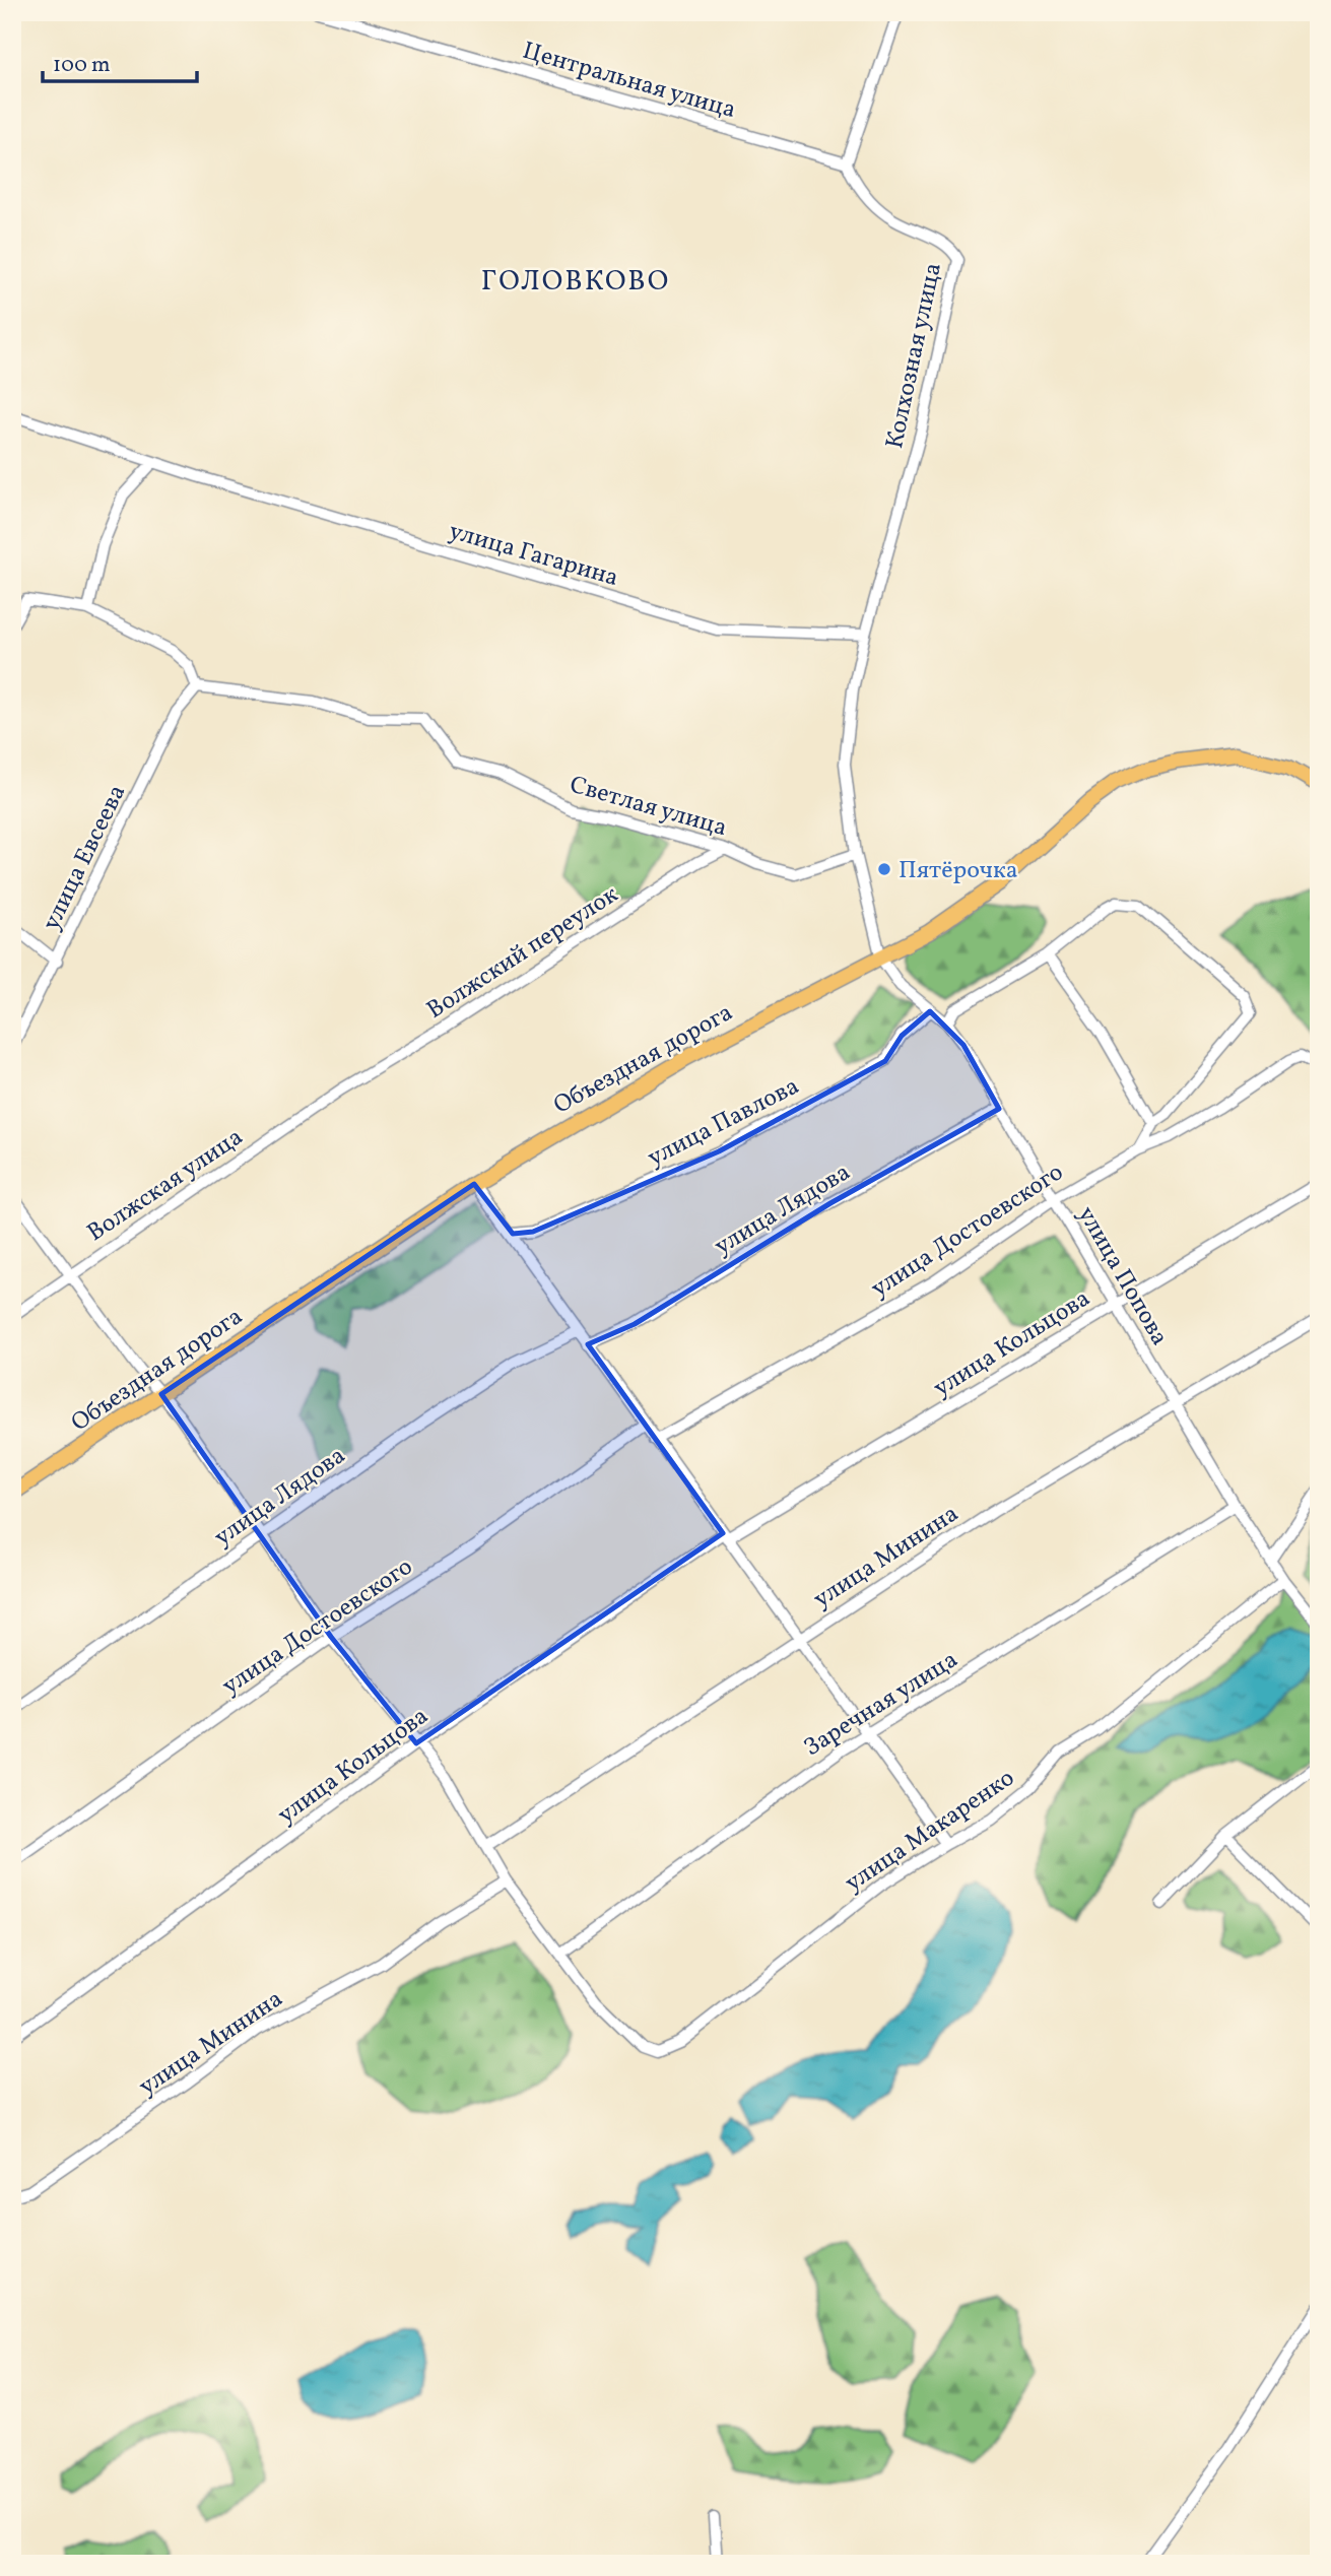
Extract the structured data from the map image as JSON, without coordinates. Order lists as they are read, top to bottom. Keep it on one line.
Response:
{"streets":{"main road":["Объездная дорога"],"street":["Центральная улица","Колхозная улица","улица Гагарина","Светлая улица","улица Евсеева","Волжский переулок","улица Павлова","Волжская улица","улица Лядова","улица Достоевского","улица Попова","улица Кольцова","улица Минина","Заречная улица","улица Макаренко"]},"crossings":[["Центральная улица","Колхозная улица"],["Колхозная улица","улица Гагарина"],["Колхозная улица","Светлая улица"],["Колхозная улица","Объездная дорога"],["Колхозная улица","улица Попова"],["Светлая улица","улица Евсеева"],["Светлая улица","Волжский переулок"],["Волжский переулок","Волжская улица"],["Объездная дорога","улица Попова"],["улица Павлова","улица Попова"],["улица Лядова","улица Попова"],["улица Достоевского","улица Попова"],["улица Попова","улица Кольцова"],["улица Попова","улица Минина"],["улица Попова","Заречная улица"],["улица Попова","улица Макаренко"],["Заречная улица","улица Макаренко"]],"districts":["ГОЛОВКОВО"],"places":["Пятёрочка"],"scale_bar":"100 m"}
